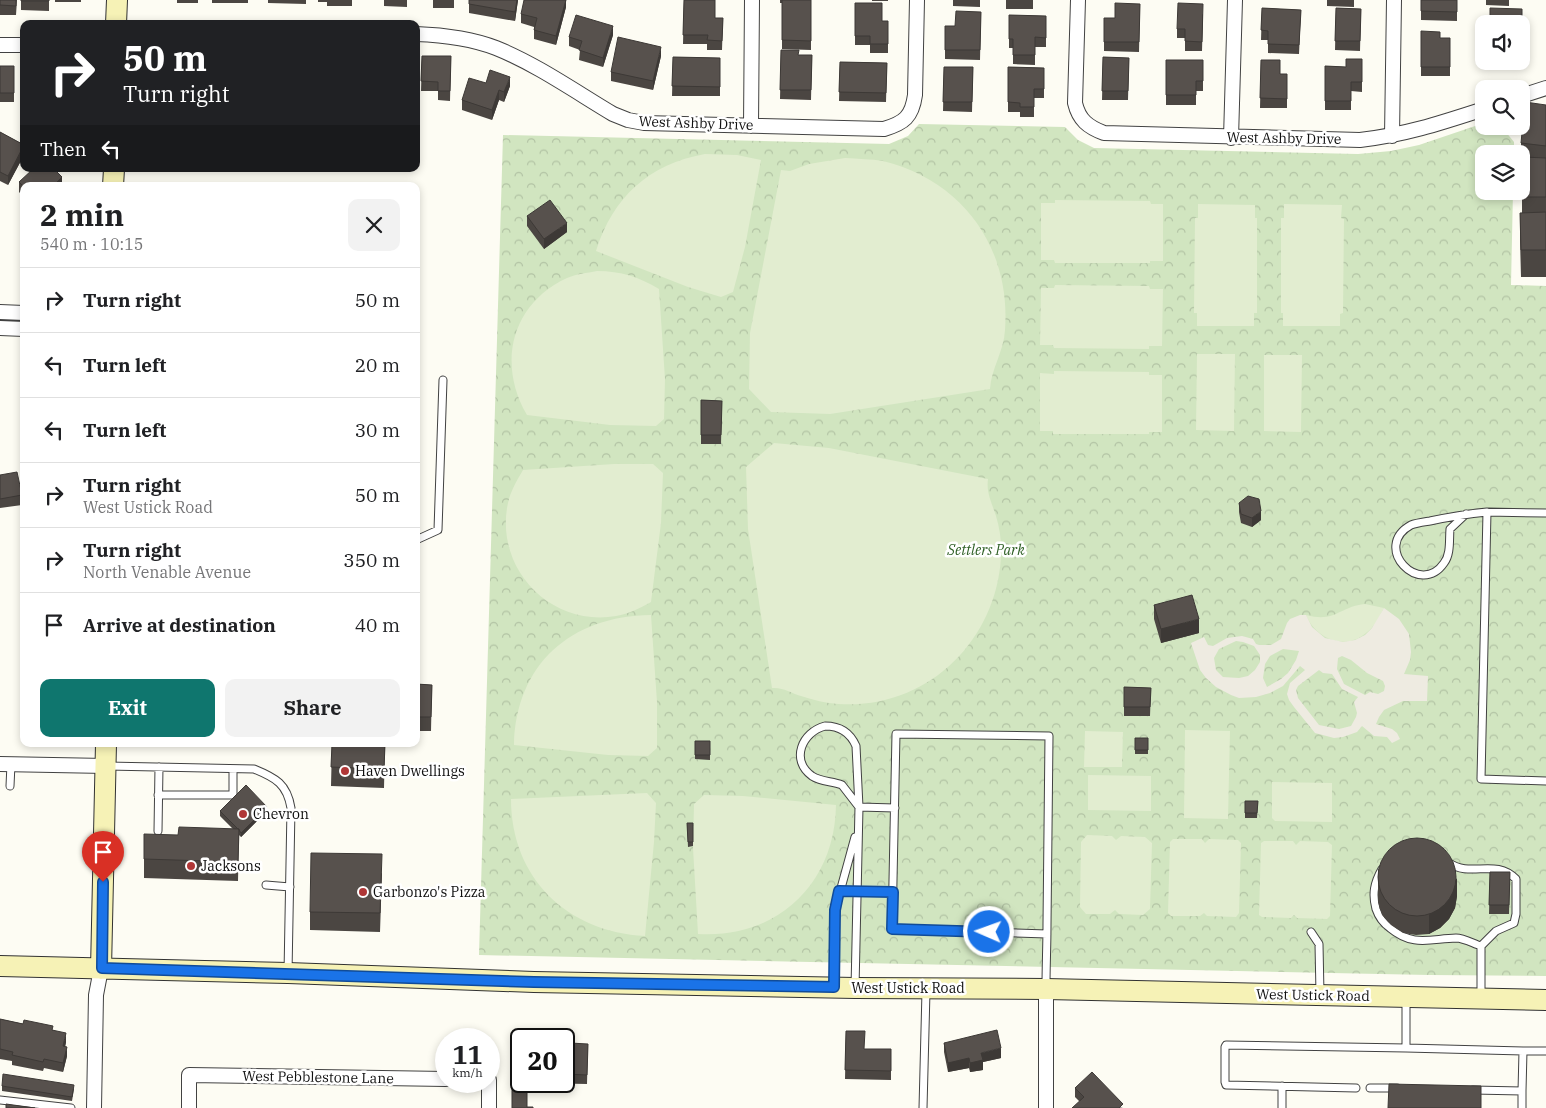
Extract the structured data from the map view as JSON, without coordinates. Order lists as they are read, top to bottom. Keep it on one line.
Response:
{"streets":{"main road":["West Ustick Road"],"street":["West Ashby Drive","West Pebblestone Lane"]},"parks":["Settlers Park"],"places":["Haven Dwellings","Chevron","Jacksons","Garbonzo's Pizza"],"page":{"turn":["50 m","Turn right"],"then":"Then","heading":["2 min","540 m · 10:15"],"list":[{"name":"Turn right","value":"50 m"},{"name":"Turn left","value":"20 m"},{"name":"Turn left","value":"30 m"},{"name":"Turn right","note":"West Ustick Road","value":"50 m"},{"name":"Turn right","note":"North Venable Avenue","value":"350 m"},{"name":"Arrive at destination","value":"40 m"}],"buttons":["Exit","Share"],"speed":"11 km/h","limit":"20"}}
